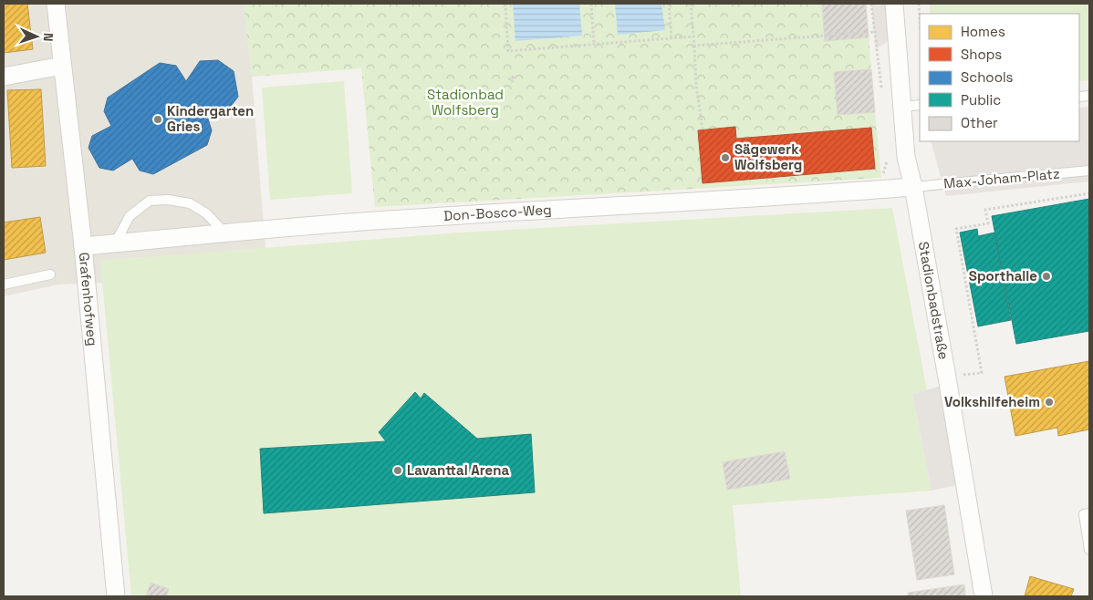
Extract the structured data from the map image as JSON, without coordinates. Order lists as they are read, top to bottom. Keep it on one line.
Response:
{"streets":{"street":["Don-Bosco-Weg","Grafenhofweg","Stadionbadstraße"],"lane":["Max-Joham-Platz"]},"crossings":[["Max-Joham-Platz","Don-Bosco-Weg"],["Max-Joham-Platz","Stadionbadstraße"],["Don-Bosco-Weg","Grafenhofweg"],["Don-Bosco-Weg","Stadionbadstraße"]],"parks":["Stadionbad Wolfsberg"],"places":["Kindergarten Gries","Sägewerk Wolfsberg","Sporthalle","Volkshilfeheim","Lavanttal Arena"],"legend":["Homes","Shops","Schools","Public","Other"],"north":"right"}
